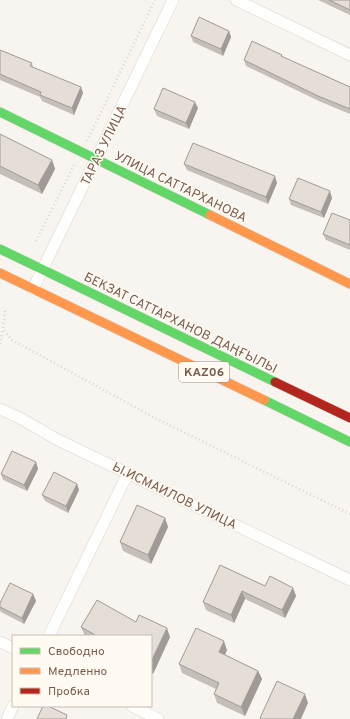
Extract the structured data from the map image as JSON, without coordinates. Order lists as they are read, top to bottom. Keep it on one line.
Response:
{"streets":{"main road":["УЛИЦА САТТАРХАНОВА","БЕКЗАТ САТТАРХАНОВ ДАҢҒЫЛЫ","KАZ06"],"street":["ТАРАЗ УЛИЦА","Ы.ИСМАИЛОВ УЛИЦА"]},"crossings":[["ТАРАЗ УЛИЦА","УЛИЦА САТТАРХАНОВА"],["ТАРАЗ УЛИЦА","БЕКЗАТ САТТАРХАНОВ ДАҢҒЫЛЫ"]],"legend":["Свободно","Медленно","Пробка"]}
